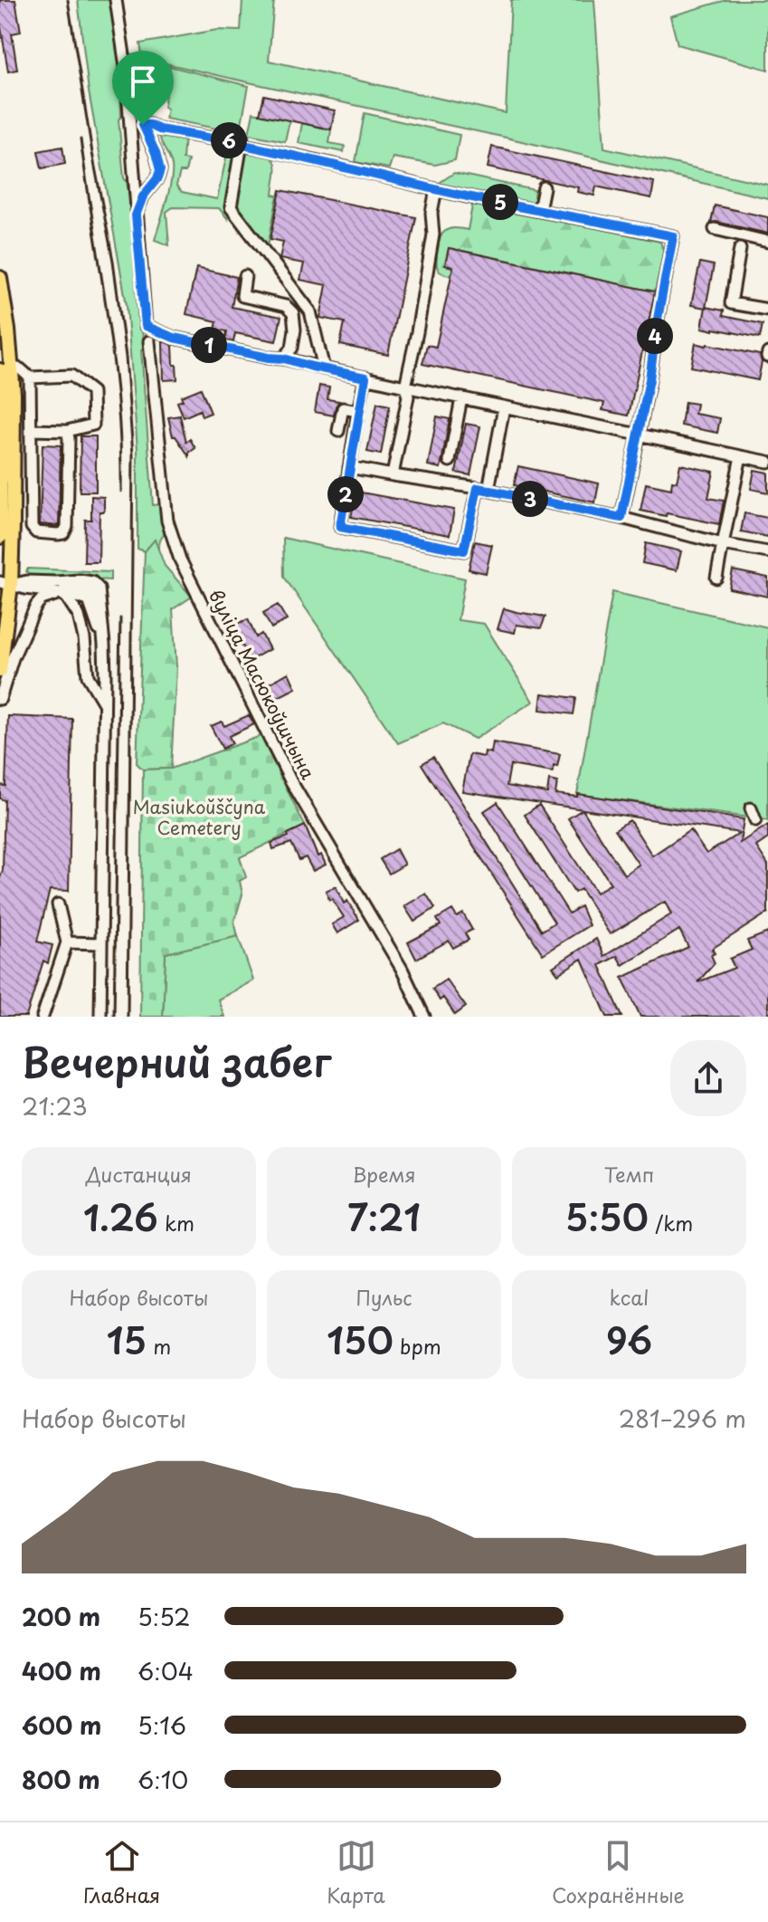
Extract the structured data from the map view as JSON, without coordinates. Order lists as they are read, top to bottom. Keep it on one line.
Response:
{"streets":{"street":["вуліца Масюкоўшчына"]},"parks":["Masiukoŭščyna Cemetery"],"page":{"pins":["6","5","4","1","2","3"],"heading":["Вечерний забег","21:23"],"stats":[["Дистанция","1.26 km"],["Время","7:21"],["Темп","5:50 /km"],["Набор высоты","15 m"],["Пульс","150 bpm"],["kcal","96"]],"chart":["Набор высоты","281–296 m"],"list":[{"name":"200 m","note":"5:52"},{"name":"400 m","note":"6:04"},{"name":"600 m","note":"5:16"},{"name":"800 m","note":"6:10"}],"tabs":["Главная","Карта","Сохранённые"]}}
